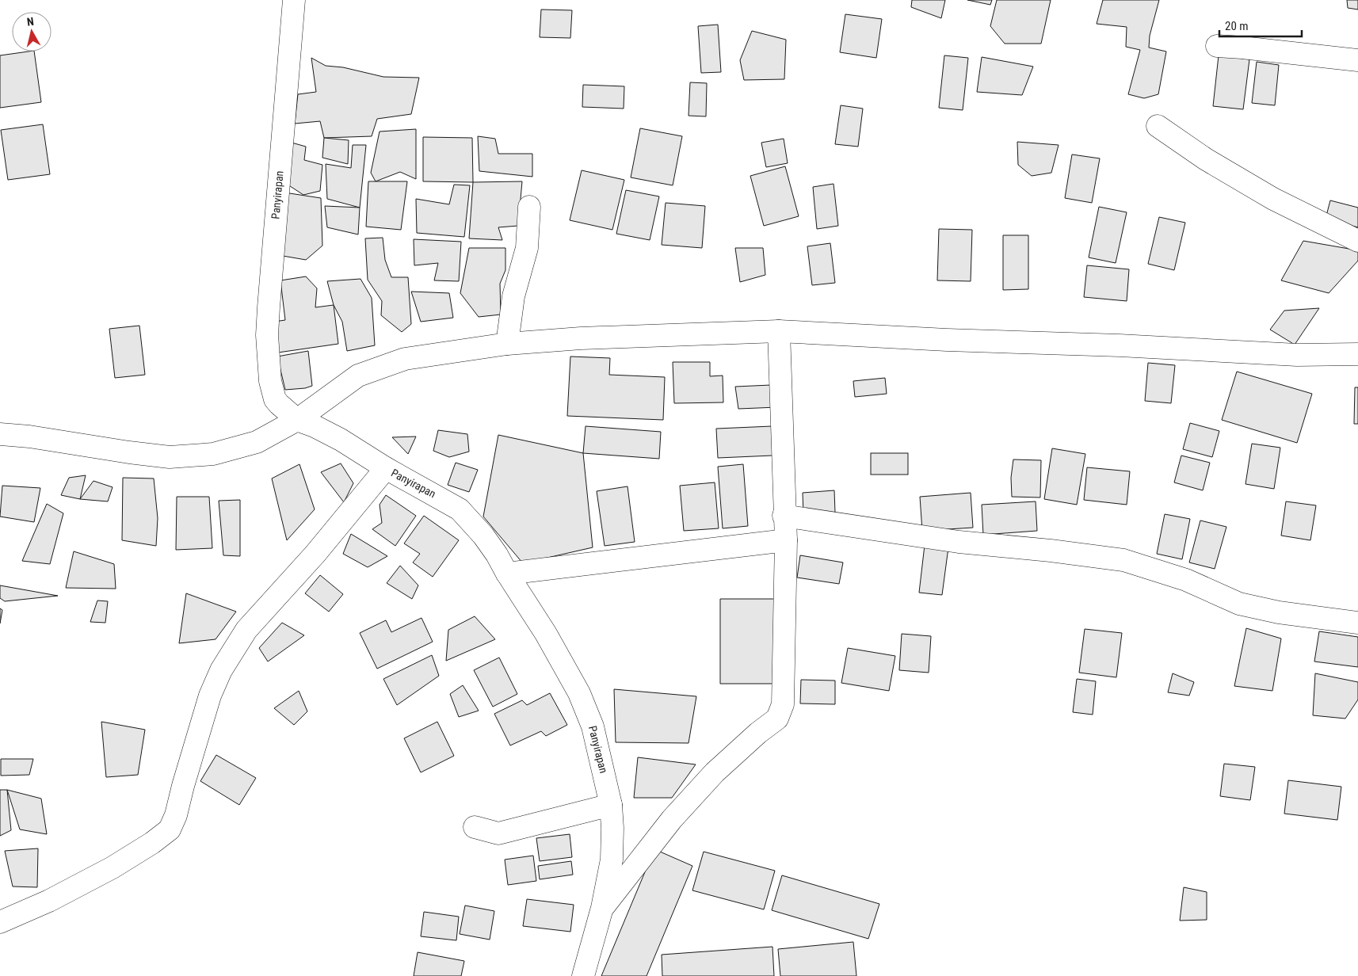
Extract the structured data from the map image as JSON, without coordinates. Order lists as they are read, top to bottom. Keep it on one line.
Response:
{"streets":{"street":["Panyirapan"]},"scale_bar":"20 m","north":"top"}
